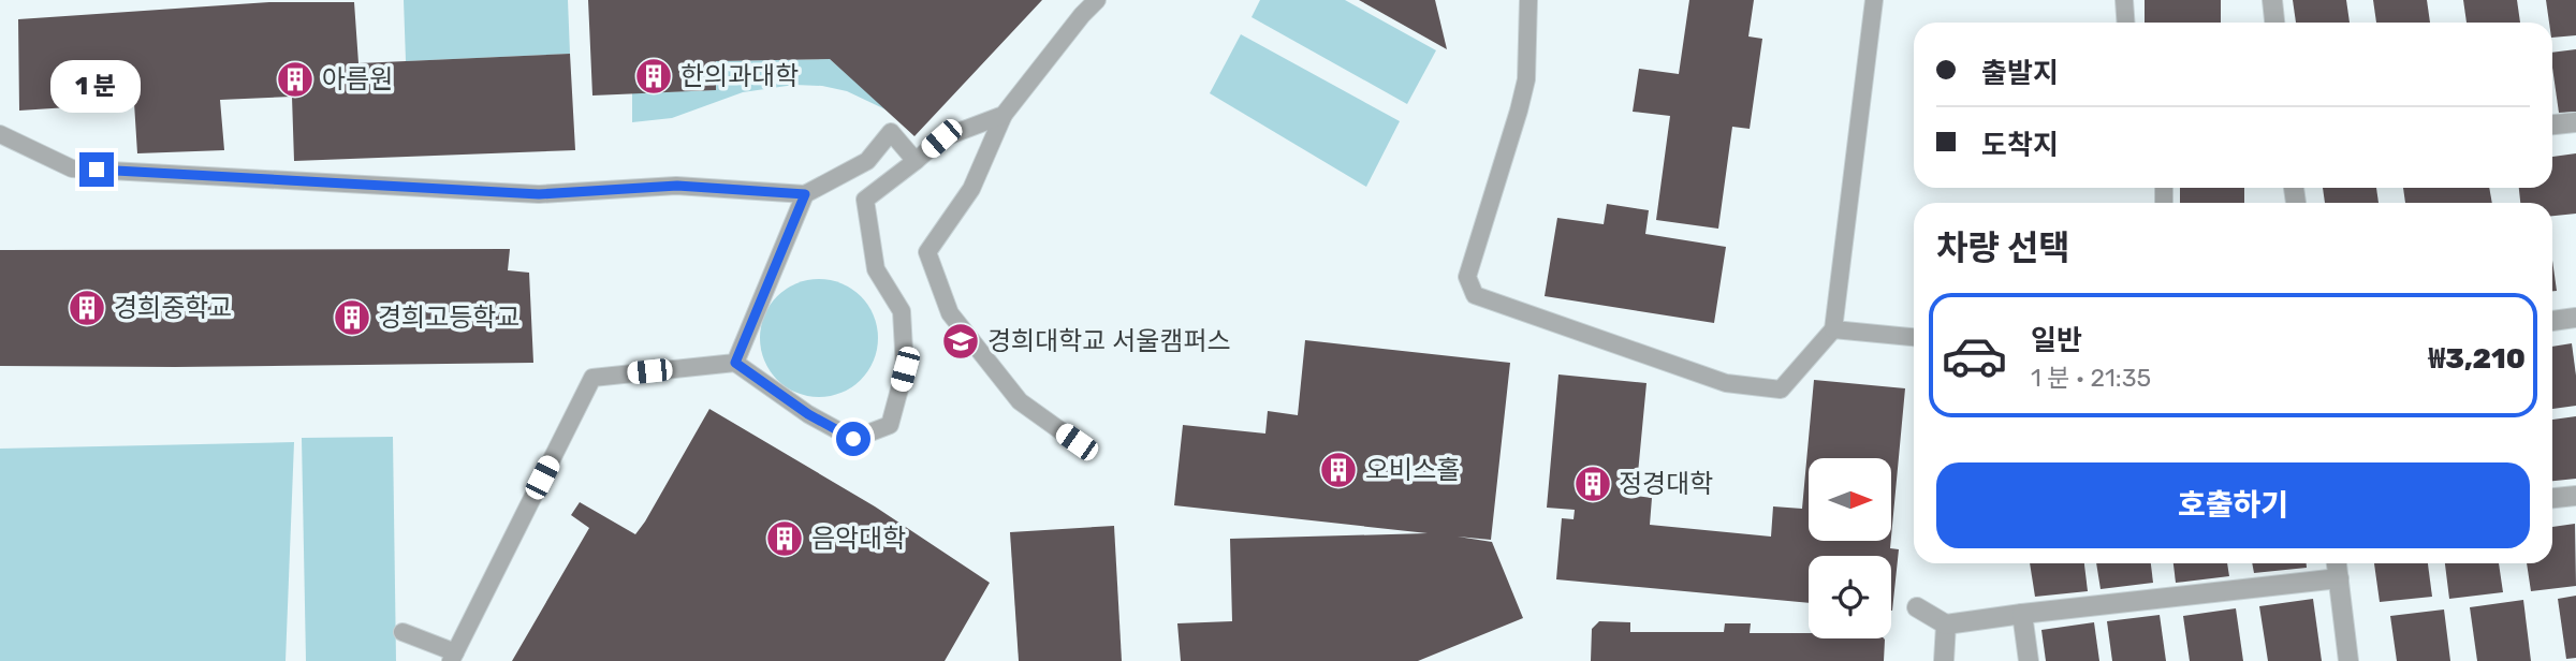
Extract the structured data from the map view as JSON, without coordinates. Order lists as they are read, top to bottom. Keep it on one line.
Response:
{"places":{"building":["한의과대학","아름원","경희중학교","경희고등학교","오비스홀","정경대학","음악대학"],"school or university":["경희대학교 서울캠퍼스"]},"north":"right","page":{"banner":["출발지","도착지"],"bubble":"1 분","heading":"차량 선택","list":[{"name":"일반","note":"1 분 · 21:35","value":"₩3,210"}],"buttons":"호출하기"}}
